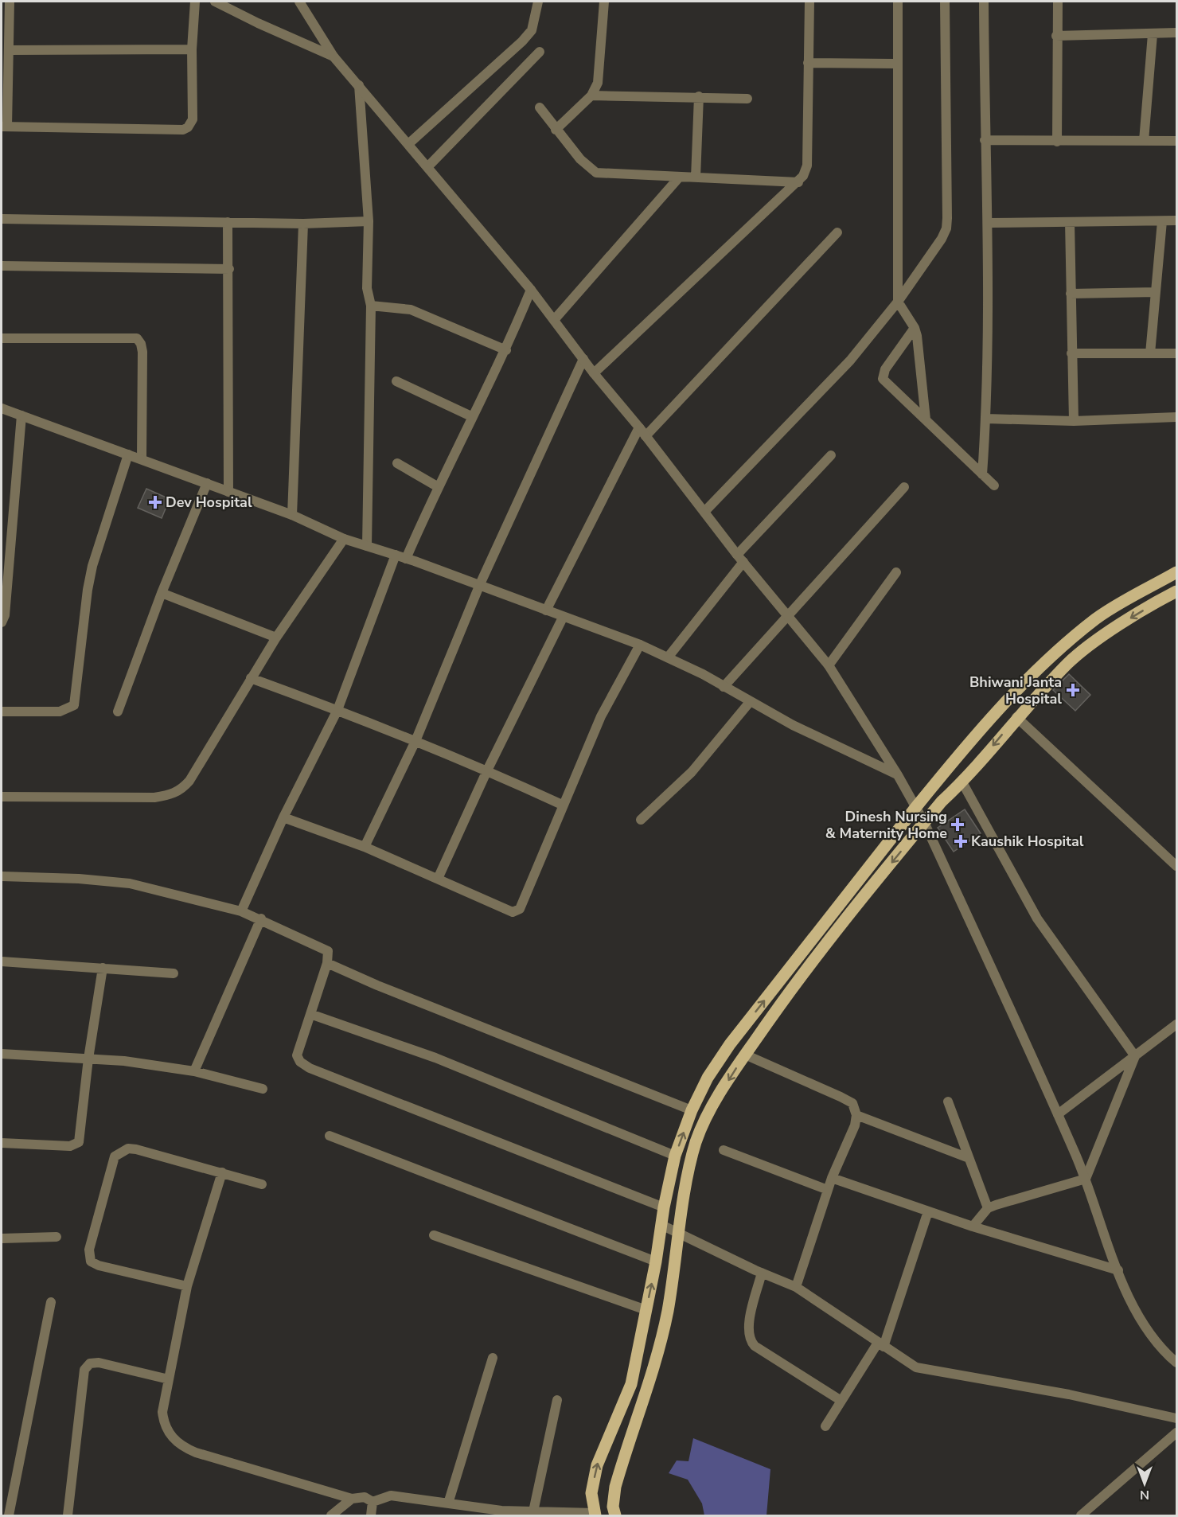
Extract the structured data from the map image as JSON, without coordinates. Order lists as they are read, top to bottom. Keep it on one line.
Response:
{"places":{"health":["Dev Hospital","Bhiwani Janta Hospital","Dinesh Nursing & Maternity Home","Kaushik Hospital"]},"north":"bottom"}
